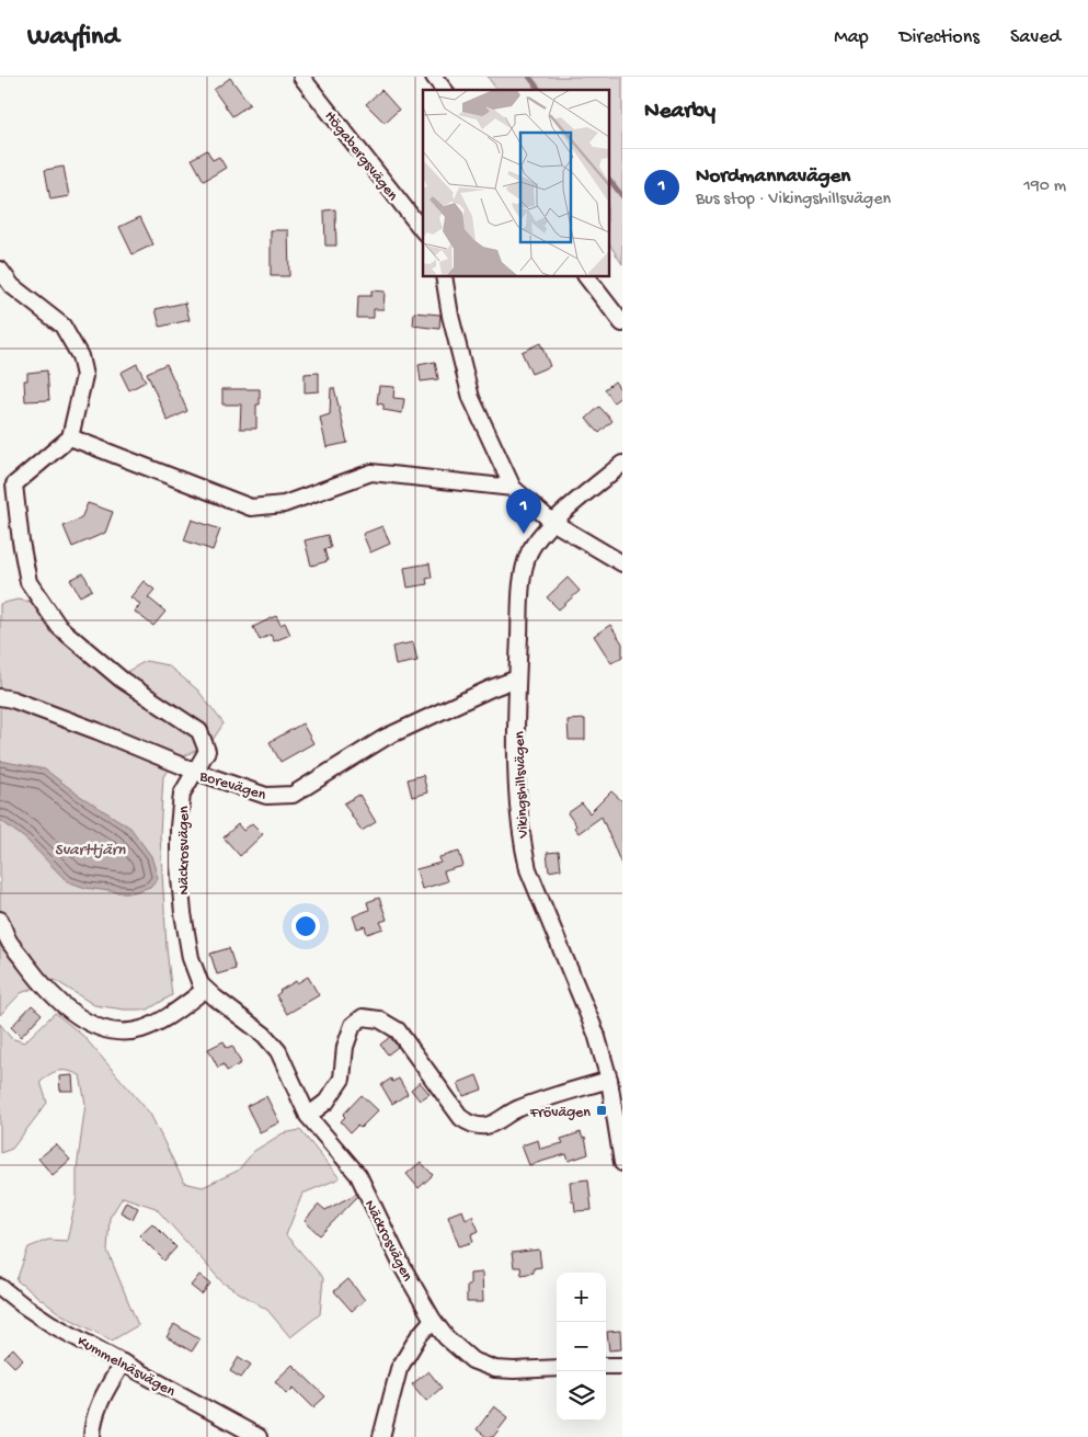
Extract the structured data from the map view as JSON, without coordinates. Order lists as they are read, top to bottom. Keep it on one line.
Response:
{"streets":{"street":["Högabergsvägen","Borevägen","Vikingshillsvägen","Näckrosvägen","Kummelnäsvägen"]},"crossings":[["Borevägen","Vikingshillsvägen"],["Borevägen","Näckrosvägen"]],"water":["Svarttjärn"],"places":{"transit":["Frövägen"]},"page":{"header":"Wayfind","nav":["Map","Directions","Saved"],"heading":"Nearby","list":[{"mark":"1","name":"Nordmannavägen","note":"Bus stop · Vikingshillsvägen","value":"190 m"}],"pins":"1","map_buttons":["+","−"]}}
